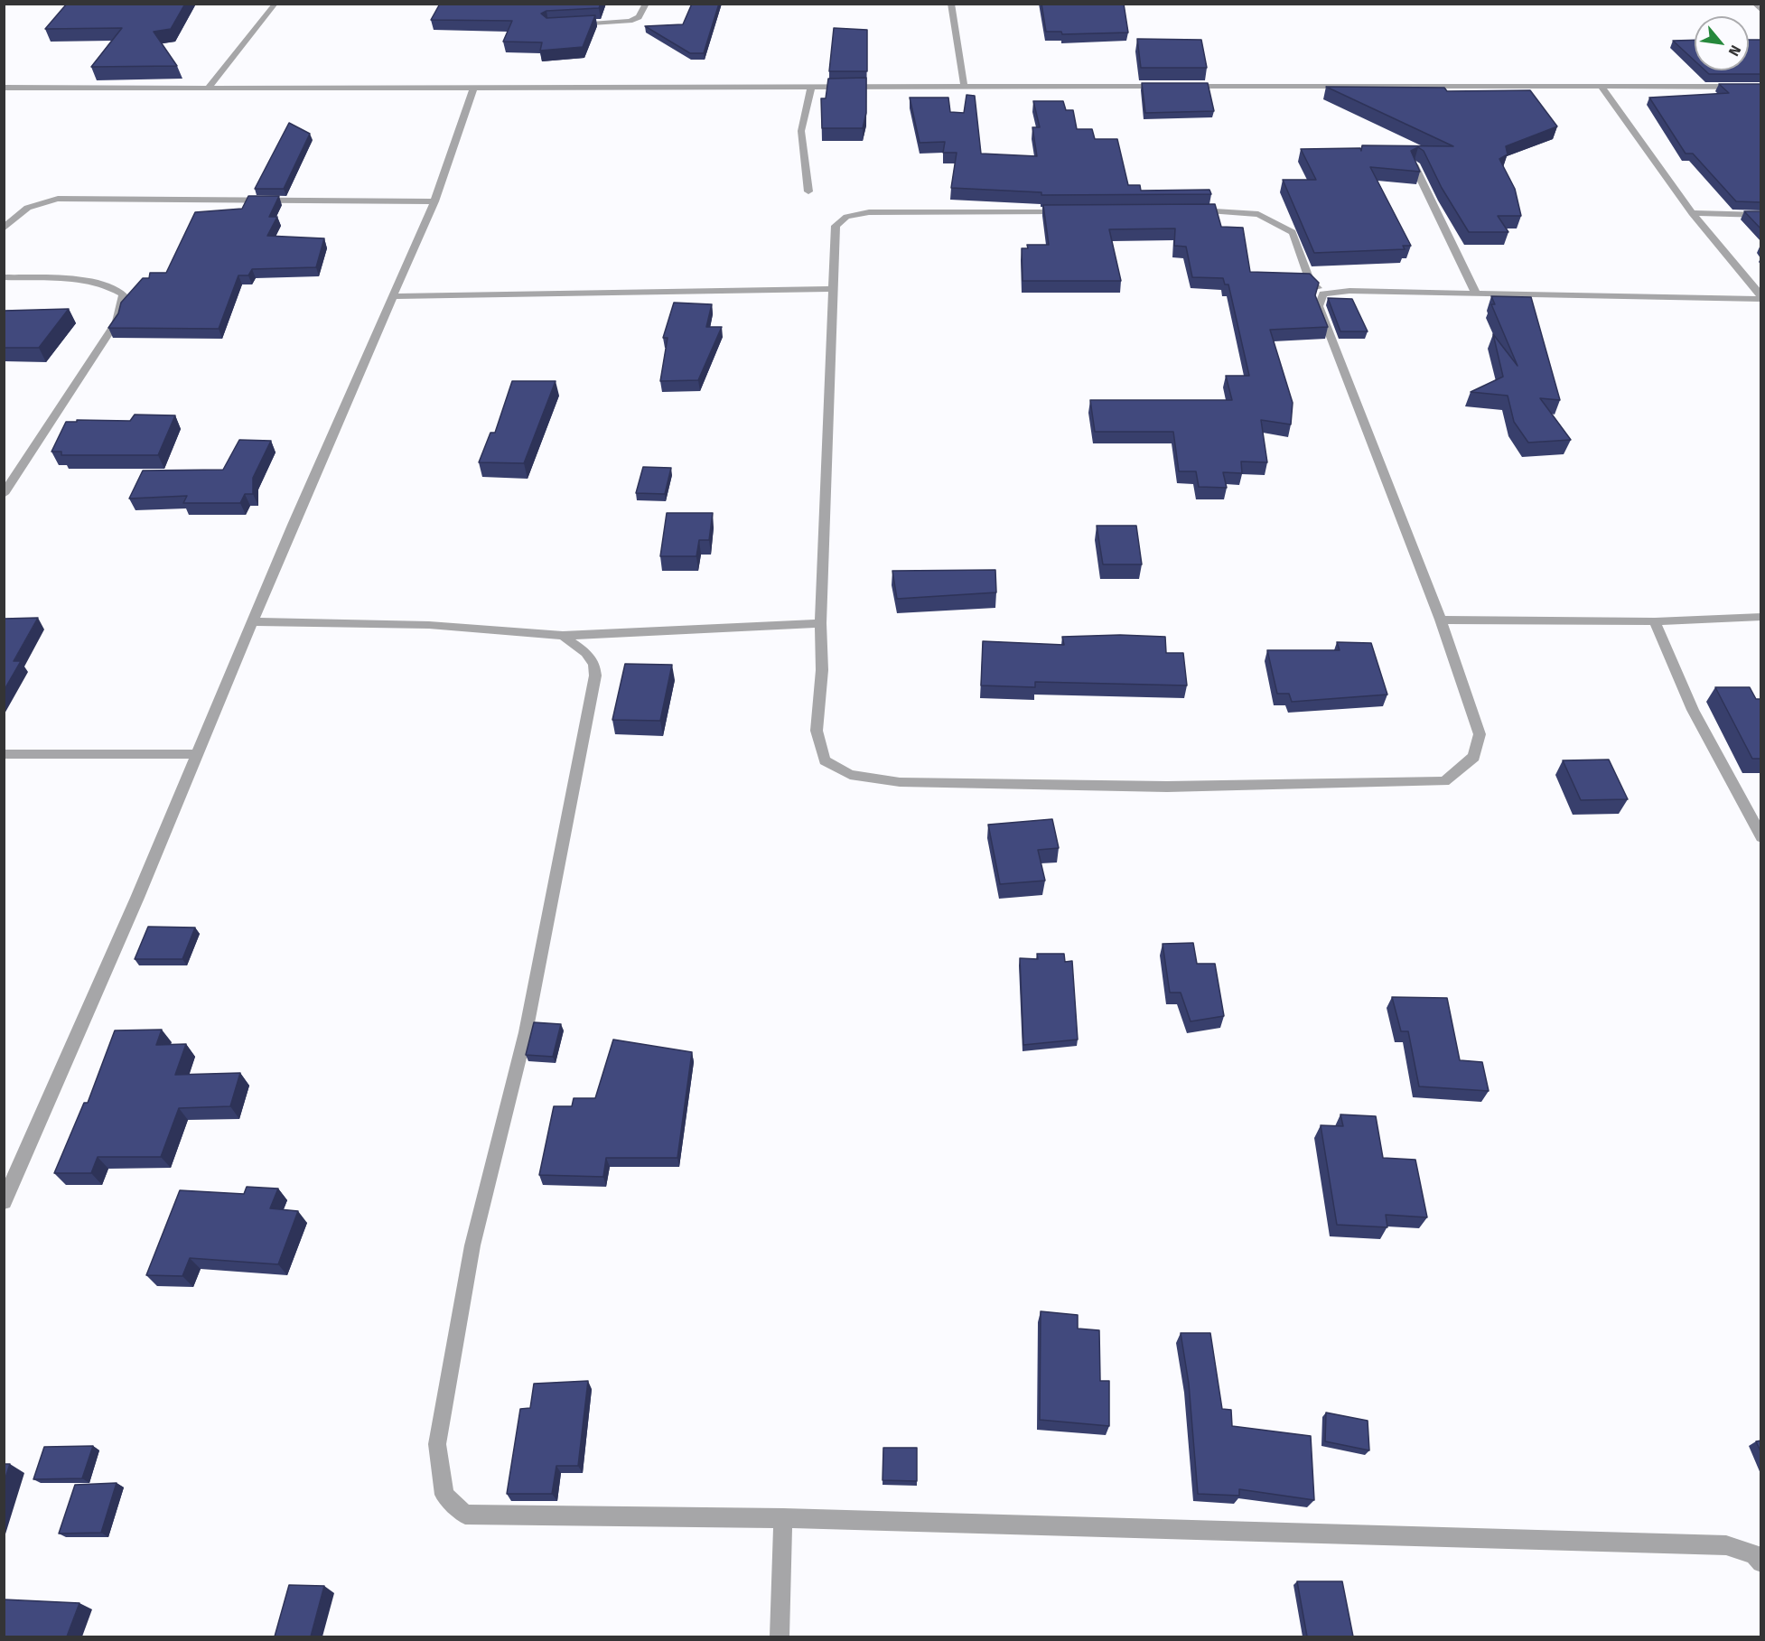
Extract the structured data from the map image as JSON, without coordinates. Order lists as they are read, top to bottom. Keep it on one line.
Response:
{"north":"bottom right"}
